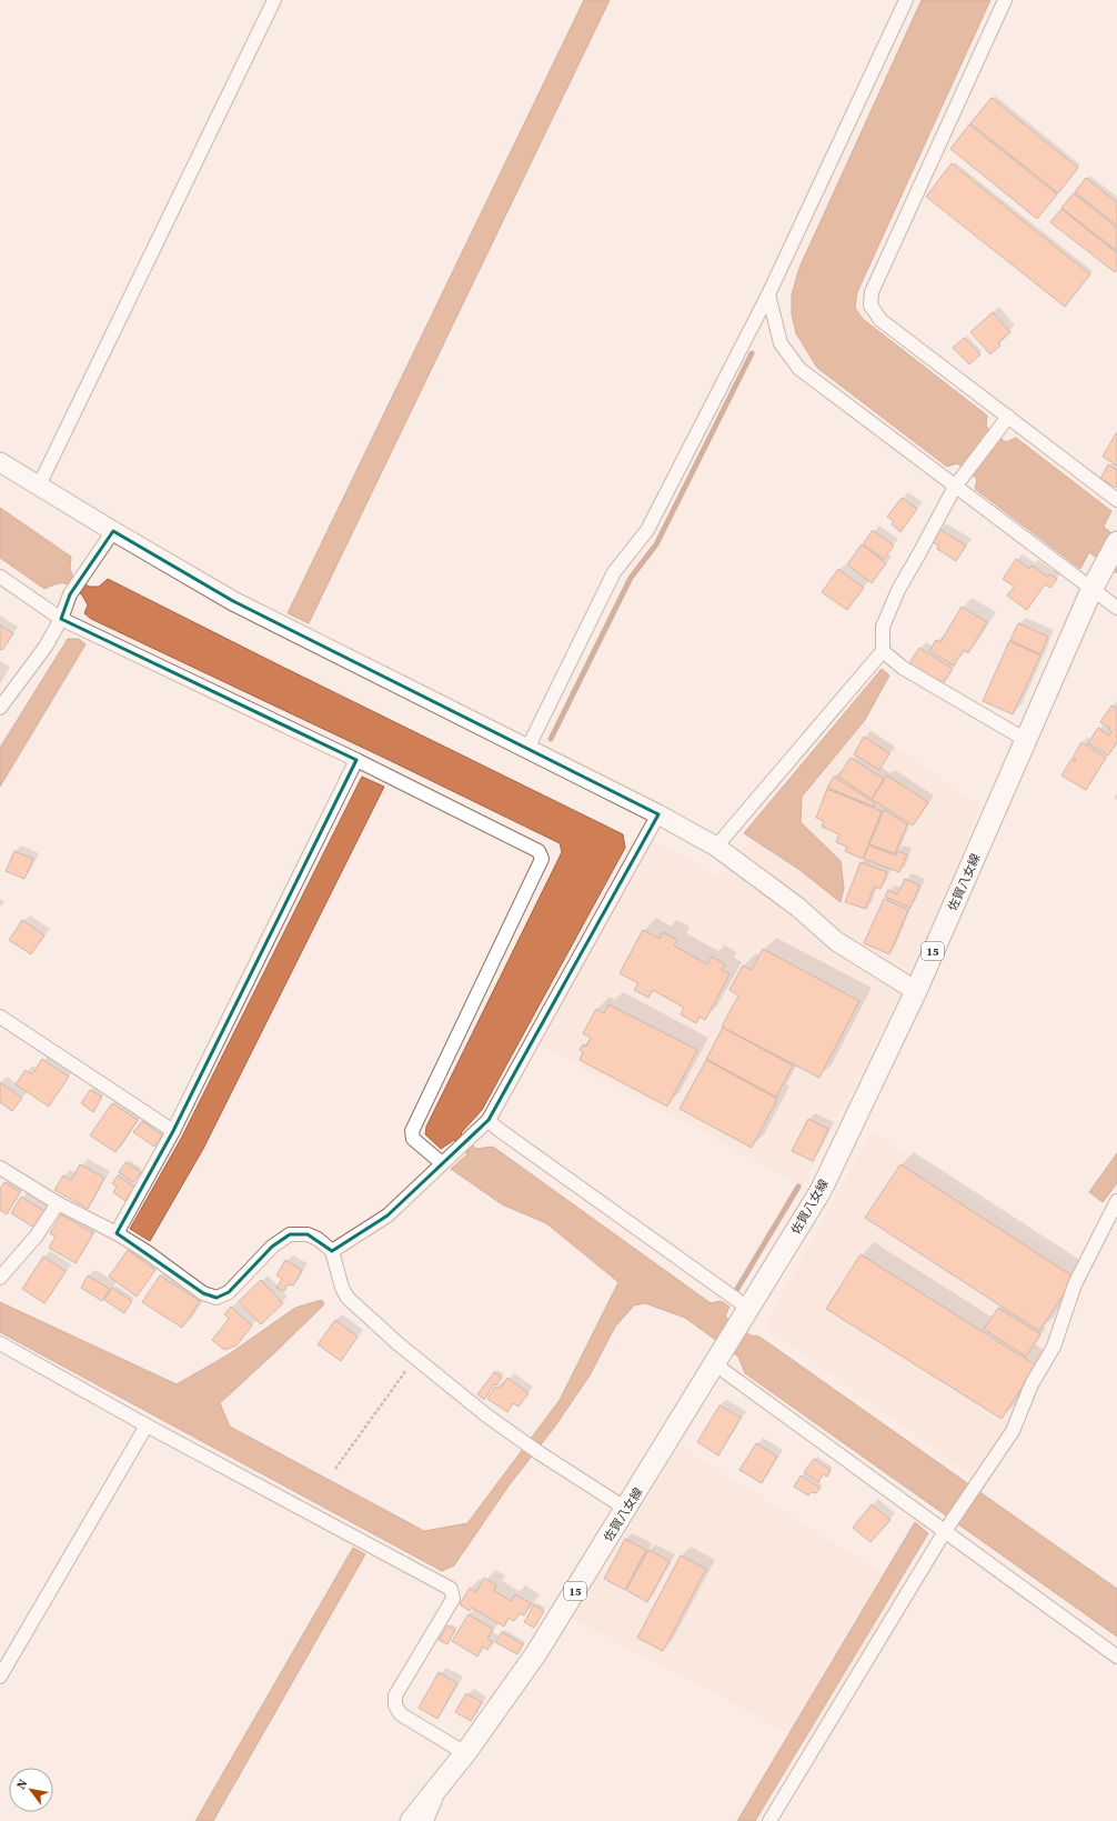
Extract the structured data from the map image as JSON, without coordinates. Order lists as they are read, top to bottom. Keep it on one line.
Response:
{"streets":{"main road":["佐賀八女線","15"]},"north":"top left"}
